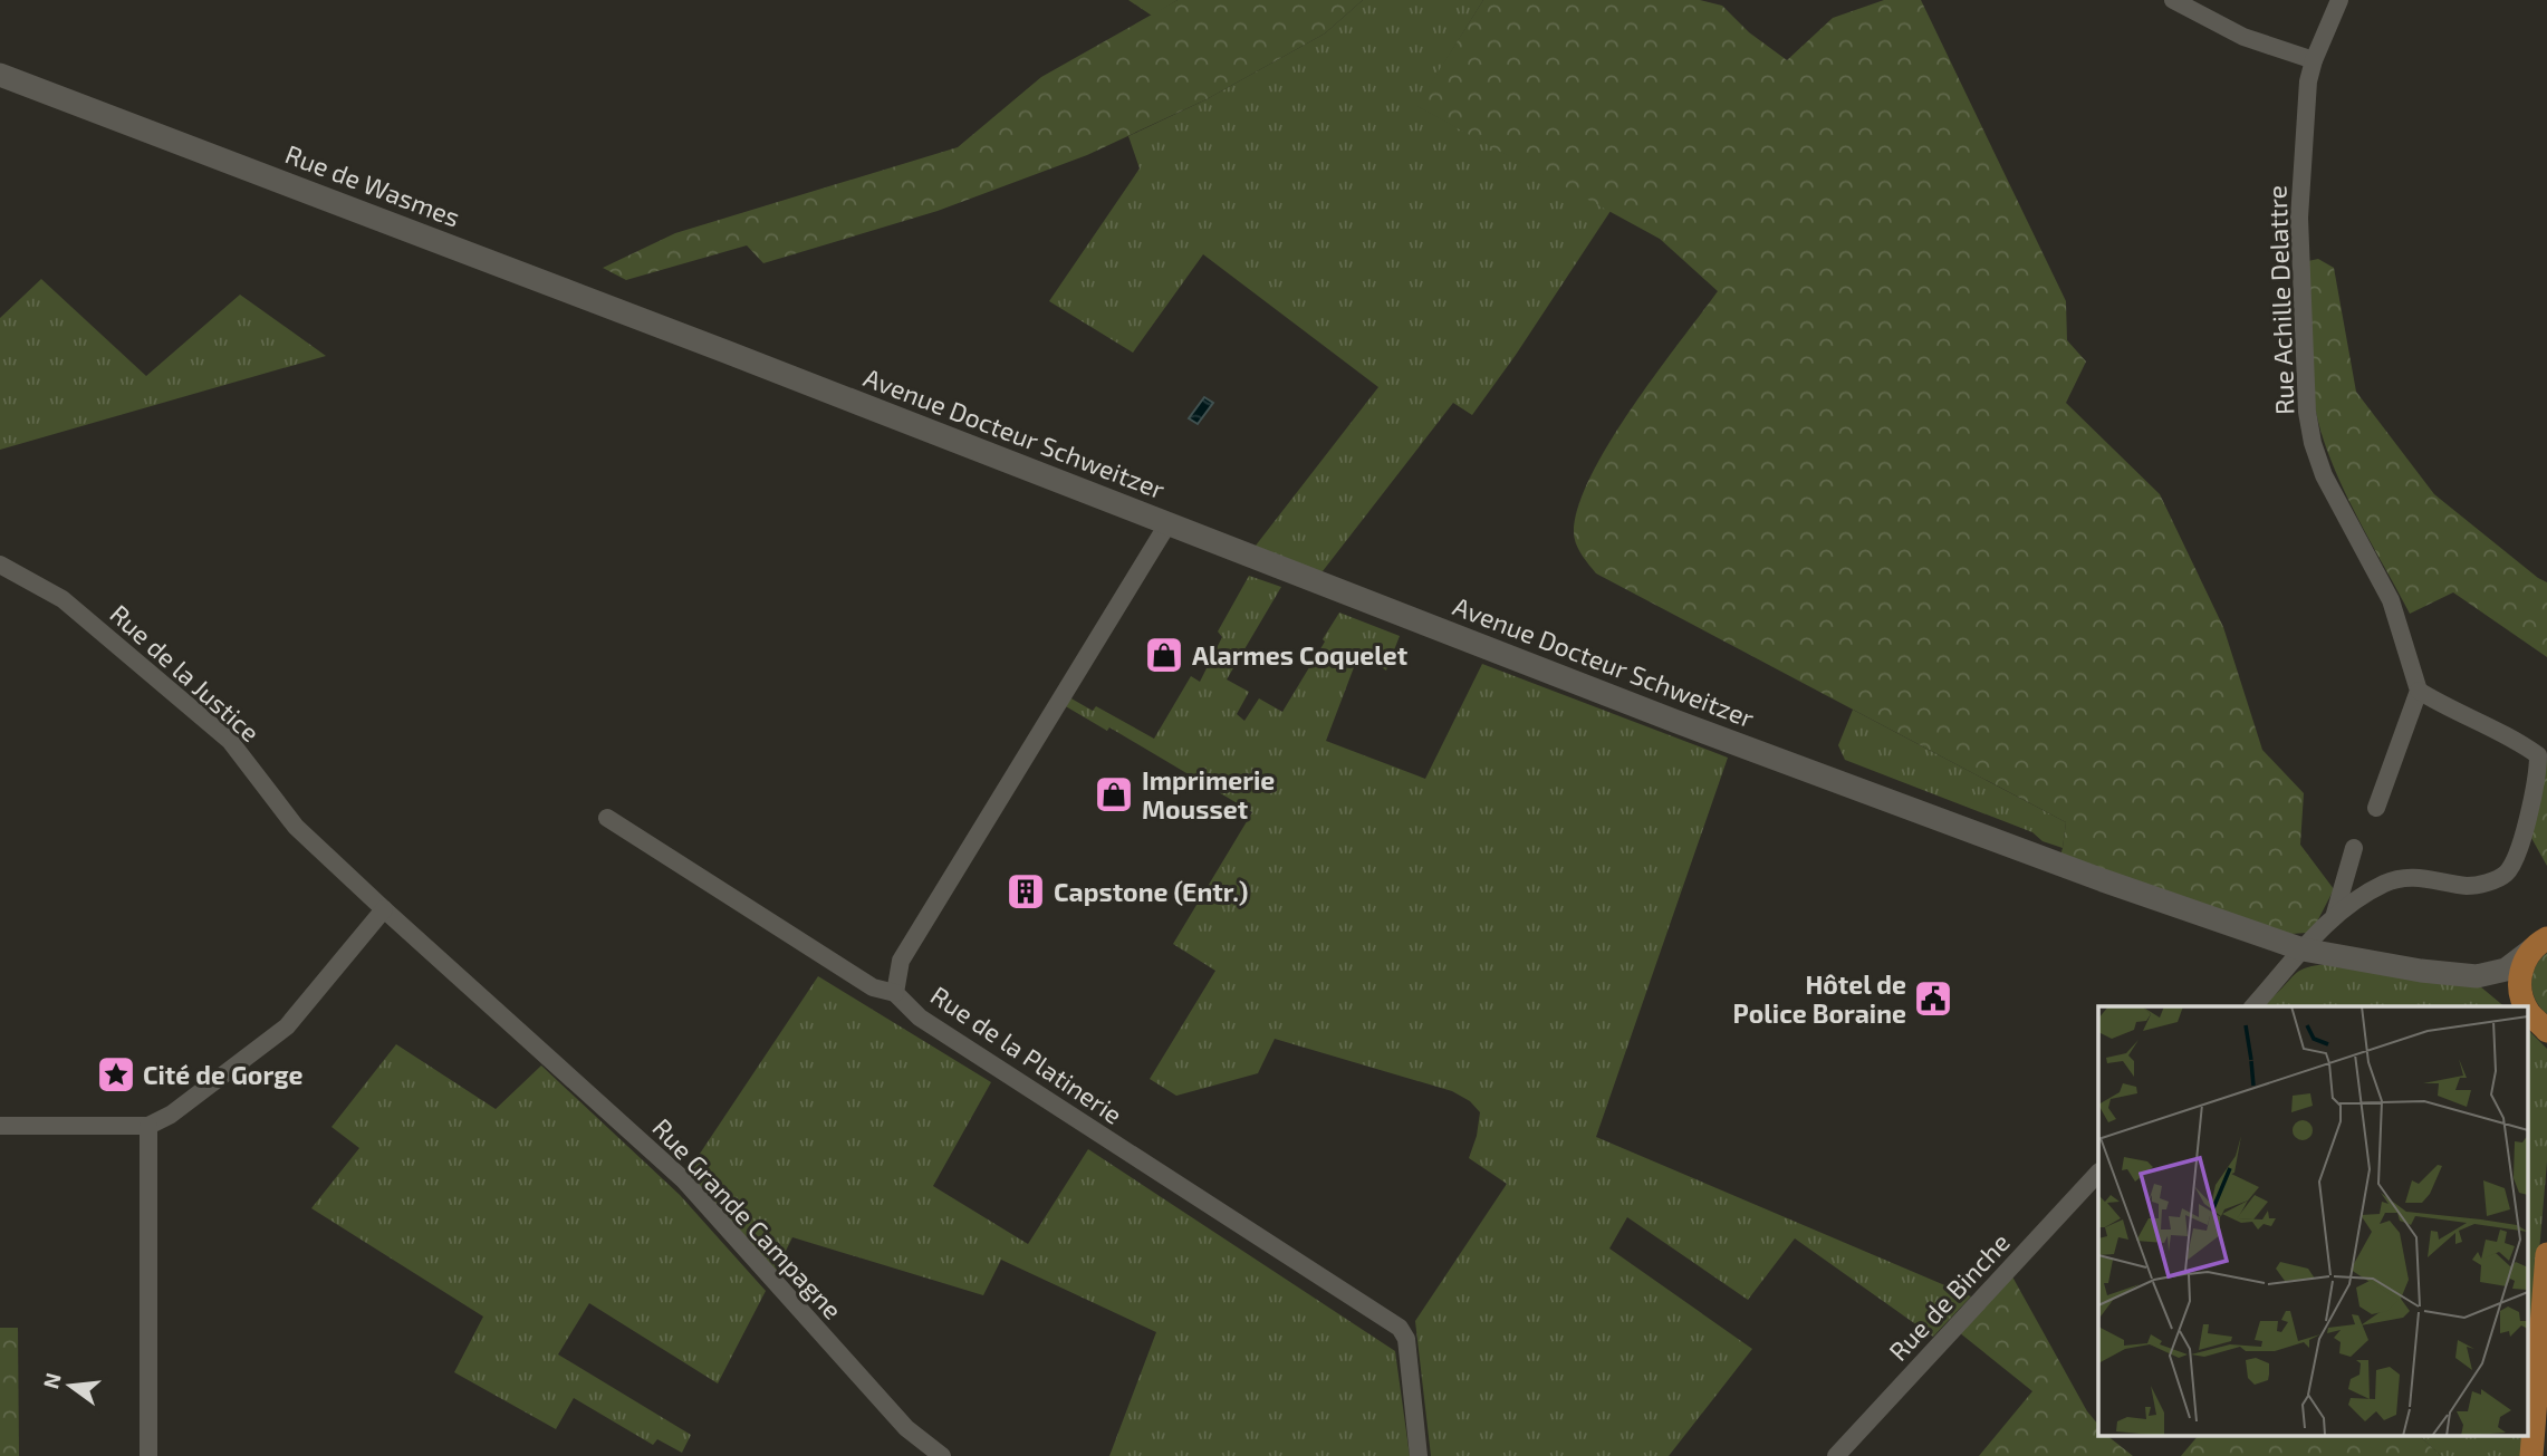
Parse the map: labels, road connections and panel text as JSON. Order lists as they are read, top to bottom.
{
  "streets": {
    "street": [
      "Rue de Wasmes",
      "Rue Achille Delattre",
      "Avenue Docteur Schweitzer",
      "Rue de la Justice",
      "Rue de la Platinerie",
      "Rue Grande Campagne",
      "Rue de Binche"
    ]
  },
  "crossings": [
    ["Rue de Wasmes", "Avenue Docteur Schweitzer"],
    ["Avenue Docteur Schweitzer", "Rue de la Platinerie"],
    ["Rue de la Justice", "Rue Grande Campagne"]
  ],
  "places": {
    "shop": ["Alarmes Coquelet", "Imprimerie Mousset"],
    "building": ["Capstone (Entr.)"],
    "public building": ["Hôtel de Police Boraine"],
    "place": ["Cité de Gorge"]
  },
  "north": "left"
}
